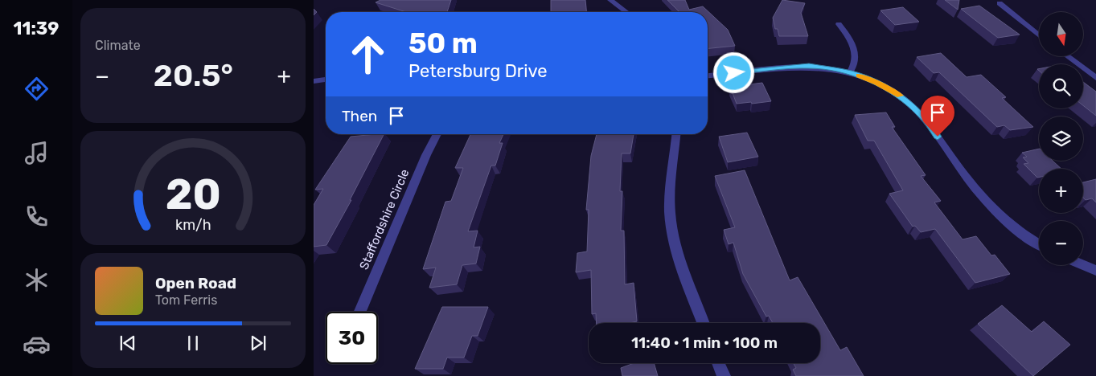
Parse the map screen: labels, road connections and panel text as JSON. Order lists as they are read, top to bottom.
{
  "streets": {
    "street": ["Staffordshire Circle"]
  },
  "north": "bottom",
  "page": {
    "tabs": "11:39",
    "tile": "Climate",
    "map_buttons": ["+", "−"],
    "turn": ["50 m", "Petersburg Drive"],
    "heat": ["−", "20.5°", "+"],
    "then": "Then",
    "song": ["Open Road", "Tom Ferris"],
    "limit": "30",
    "trip": "11:40 · 1 min · 100 m",
    "gauge": ["20", "km/h"]
  }
}
